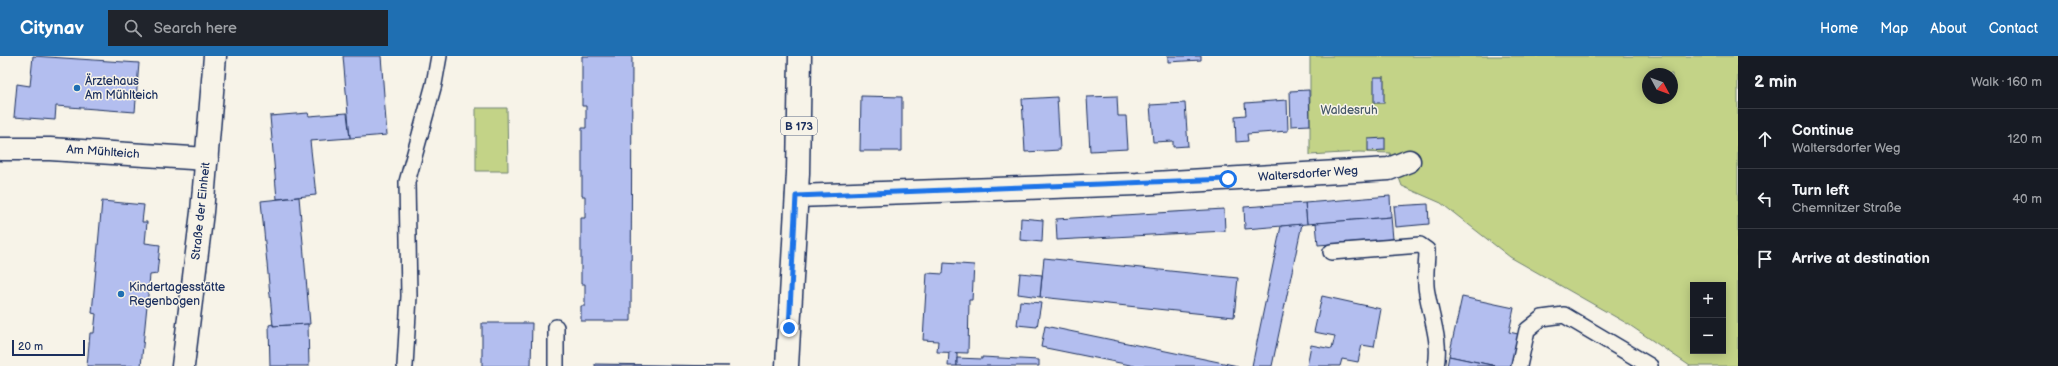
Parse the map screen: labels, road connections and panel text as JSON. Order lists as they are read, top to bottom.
{
  "streets": {
    "street": [
      "B 173",
      "Am Mühlteich",
      "Waltersdorfer Weg",
      "Straße der Einheit"
    ]
  },
  "crossings": [
    ["B 173", "Waltersdorfer Weg"],
    ["Am Mühlteich", "Straße der Einheit"]
  ],
  "parks": ["Waldesruh"],
  "places": ["Ärztehaus Am Mühlteich", "Kindertagesstätte Regenbogen"],
  "scale_bar": "20 m",
  "north": "bottom right",
  "page": {
    "header": "Citynav",
    "search": "Search here",
    "nav": [
      "Home",
      "Map",
      "About",
      "Contact"
    ],
    "heading": ["2 min", "Walk · 160 m"],
    "list": [
      ["Continue", "Waltersdorfer Weg", "120 m"],
      ["Turn left", "Chemnitzer Straße", "40 m"],
      "Arrive at destination"
    ],
    "map_buttons": ["+", "−"],
    "scale": "20 m"
  }
}
